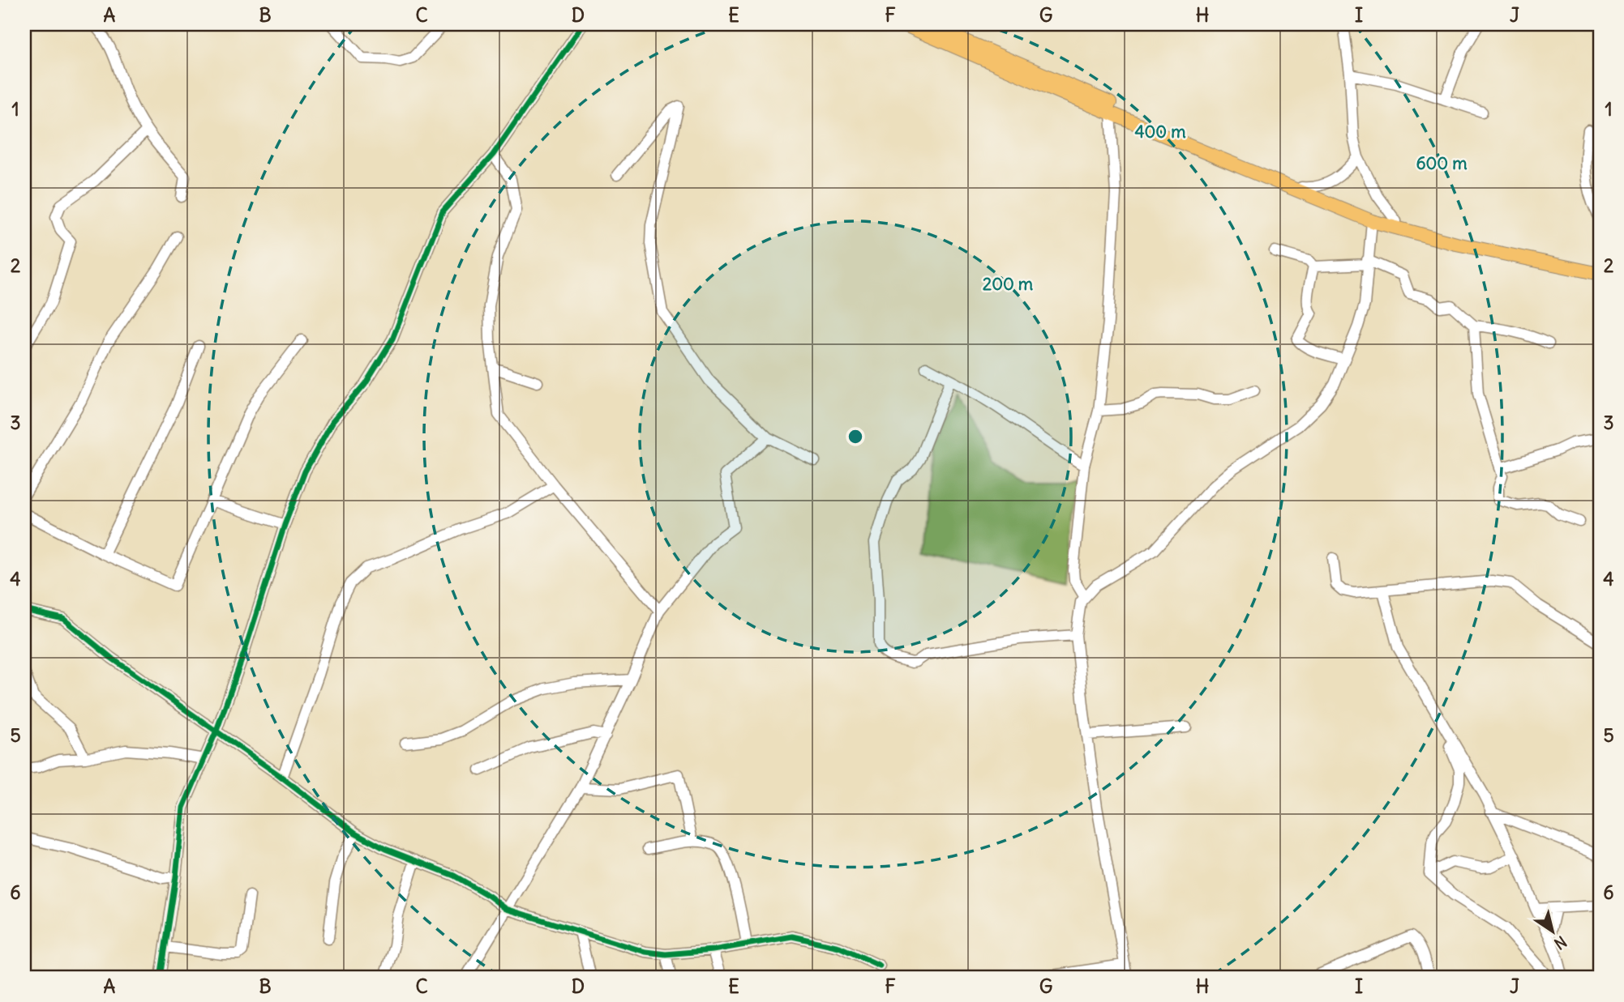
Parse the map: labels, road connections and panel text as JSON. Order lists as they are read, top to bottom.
{
  "north": "bottom right",
  "grid": {
    "columns": [
      "A",
      "B",
      "C",
      "D",
      "E",
      "F",
      "G",
      "H",
      "I",
      "J"
    ],
    "rows": [
      "1",
      "2",
      "3",
      "4",
      "5",
      "6"
    ]
  },
  "rings": ["400 m", "600 m", "200 m"]
}
